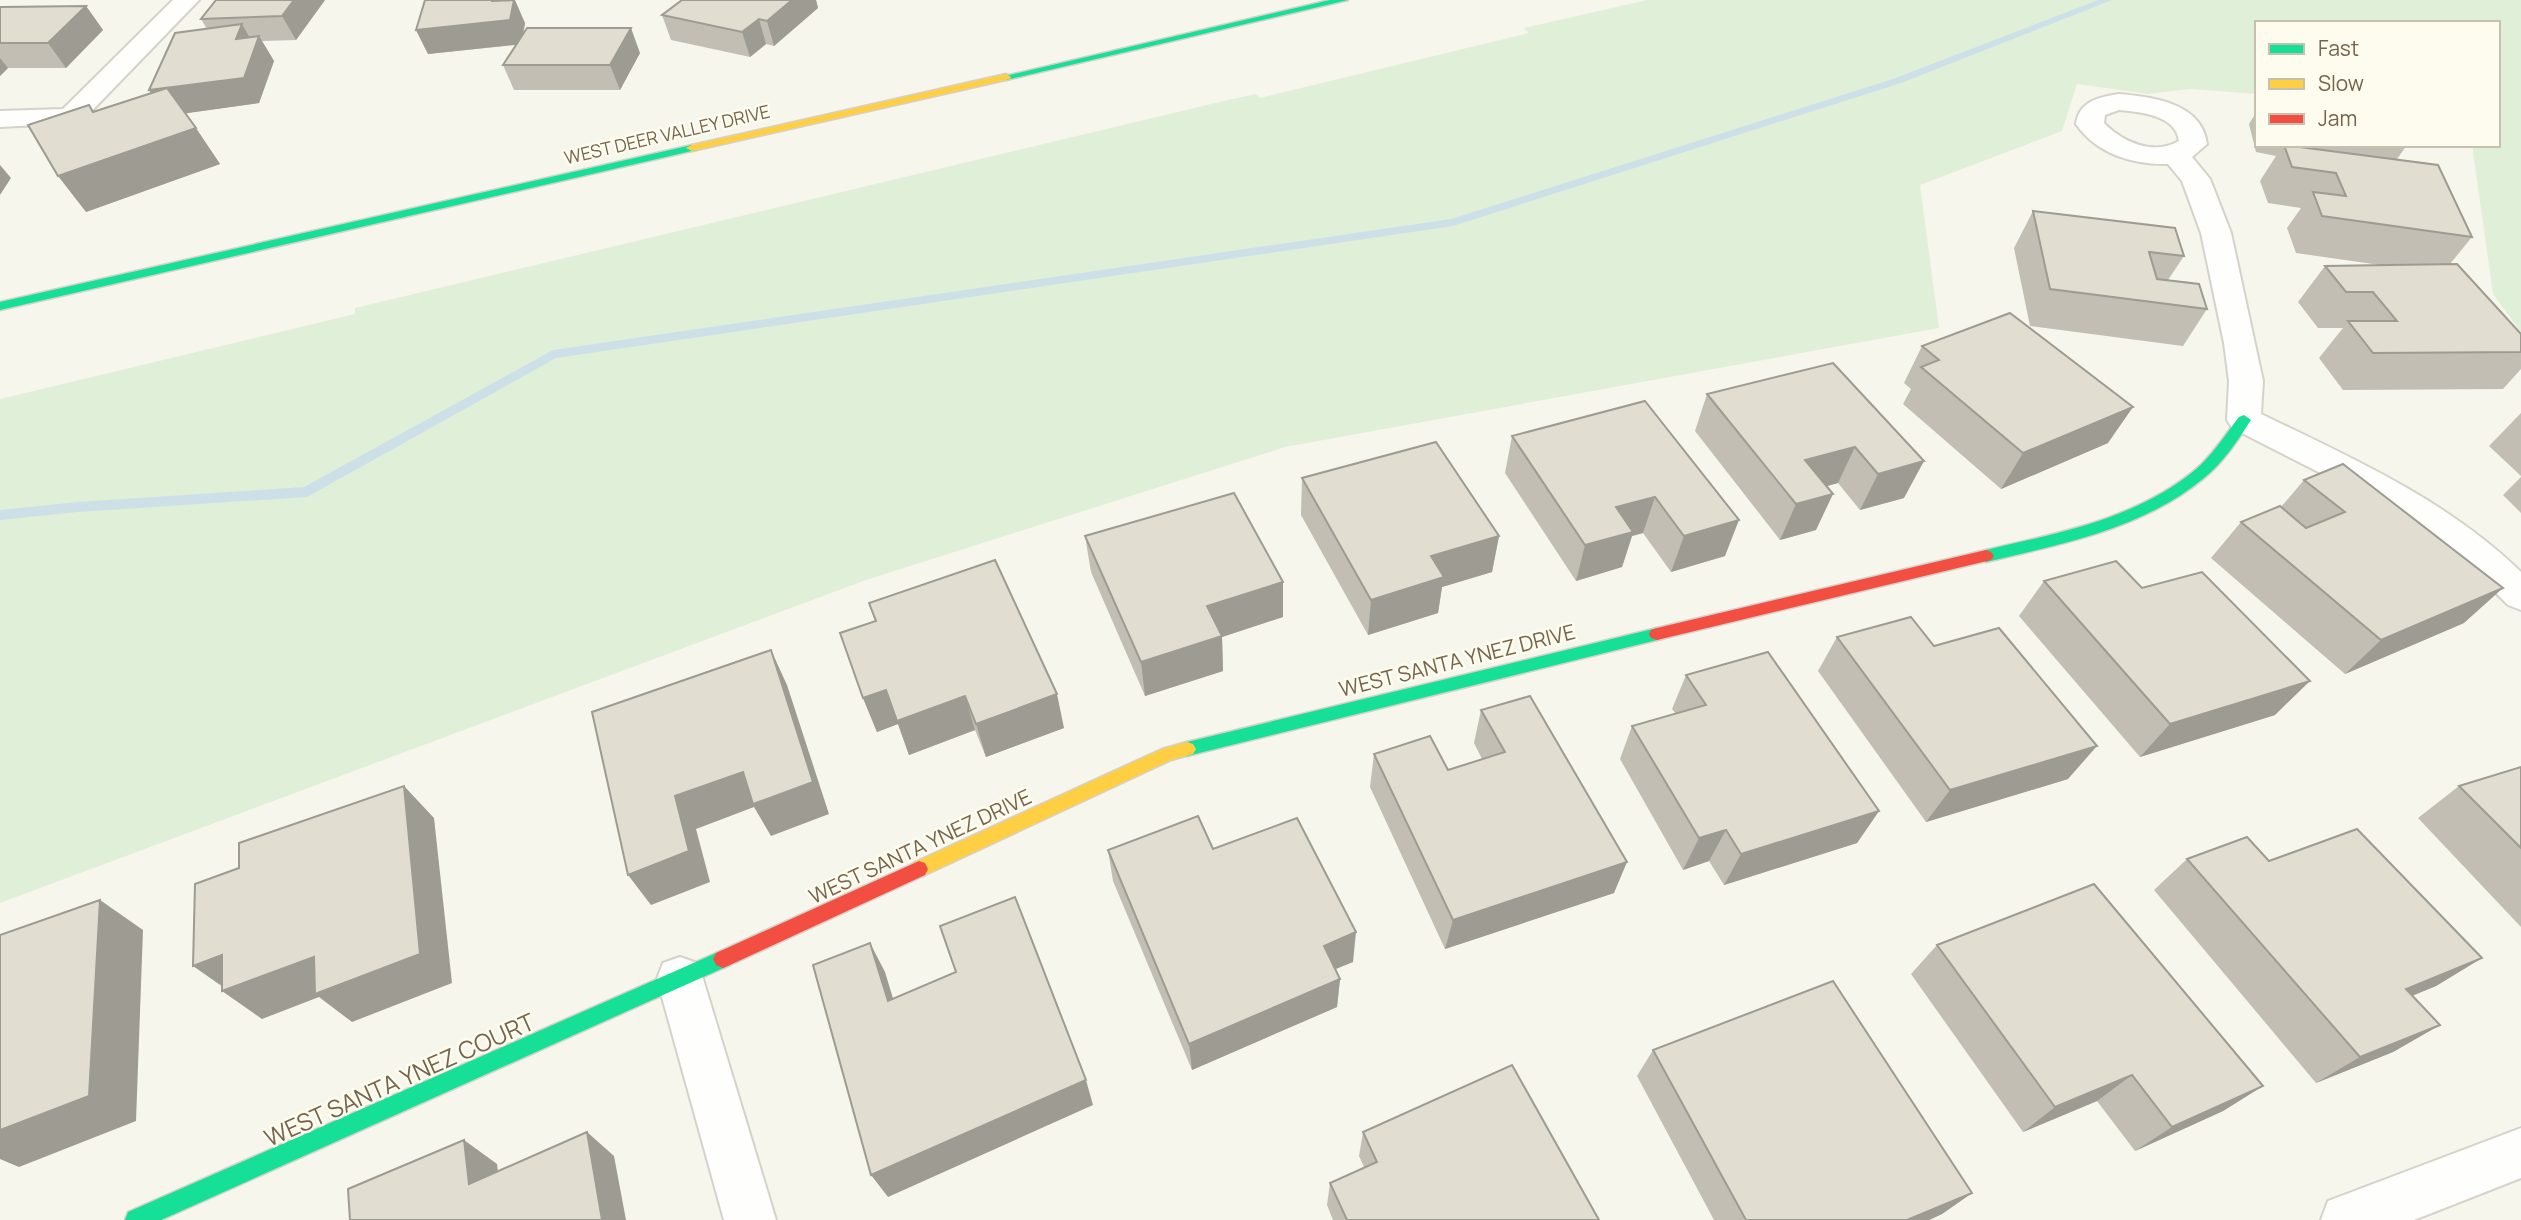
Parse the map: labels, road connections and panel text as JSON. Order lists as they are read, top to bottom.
{
  "streets": {
    "street": ["WEST DEER VALLEY DRIVE", "WEST SANTA YNEZ DRIVE", "WEST SANTA YNEZ COURT"]
  },
  "crossings": [
    ["WEST SANTA YNEZ DRIVE", "WEST SANTA YNEZ COURT"]
  ],
  "legend": ["Fast", "Slow", "Jam"]
}
